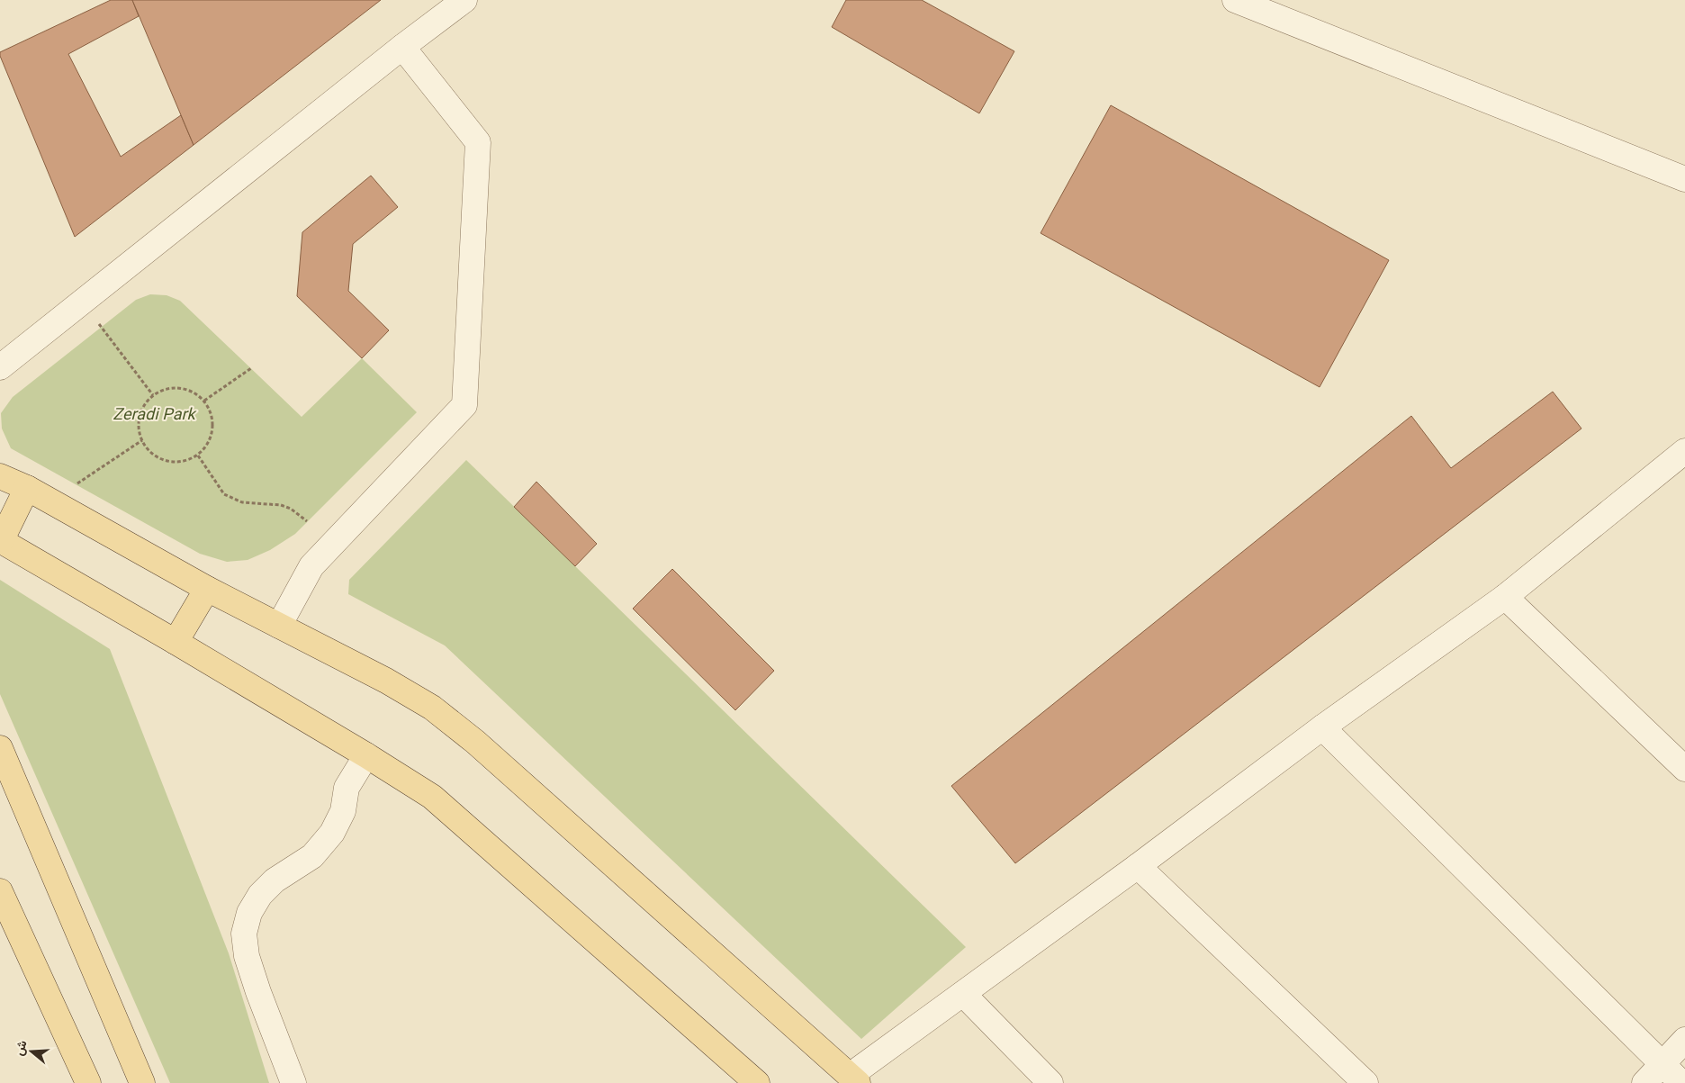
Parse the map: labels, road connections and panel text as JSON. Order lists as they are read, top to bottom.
{
  "parks": ["Zeradi Park"],
  "north": "left"
}
